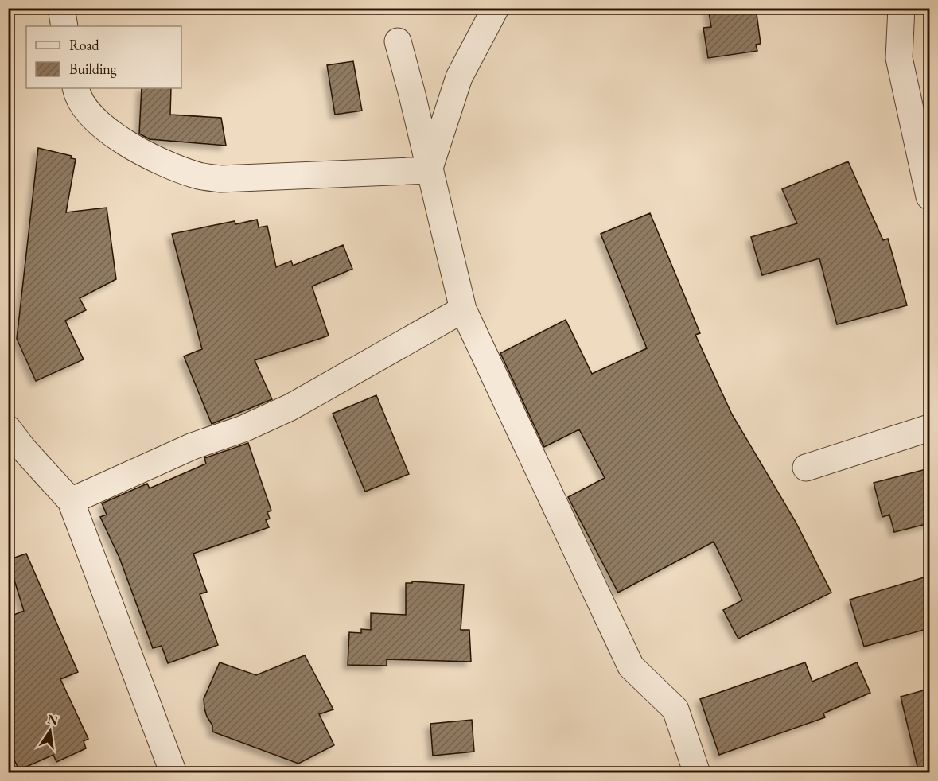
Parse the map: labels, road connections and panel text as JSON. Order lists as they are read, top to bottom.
{
  "legend": ["Road", "Building"],
  "north": "top"
}
